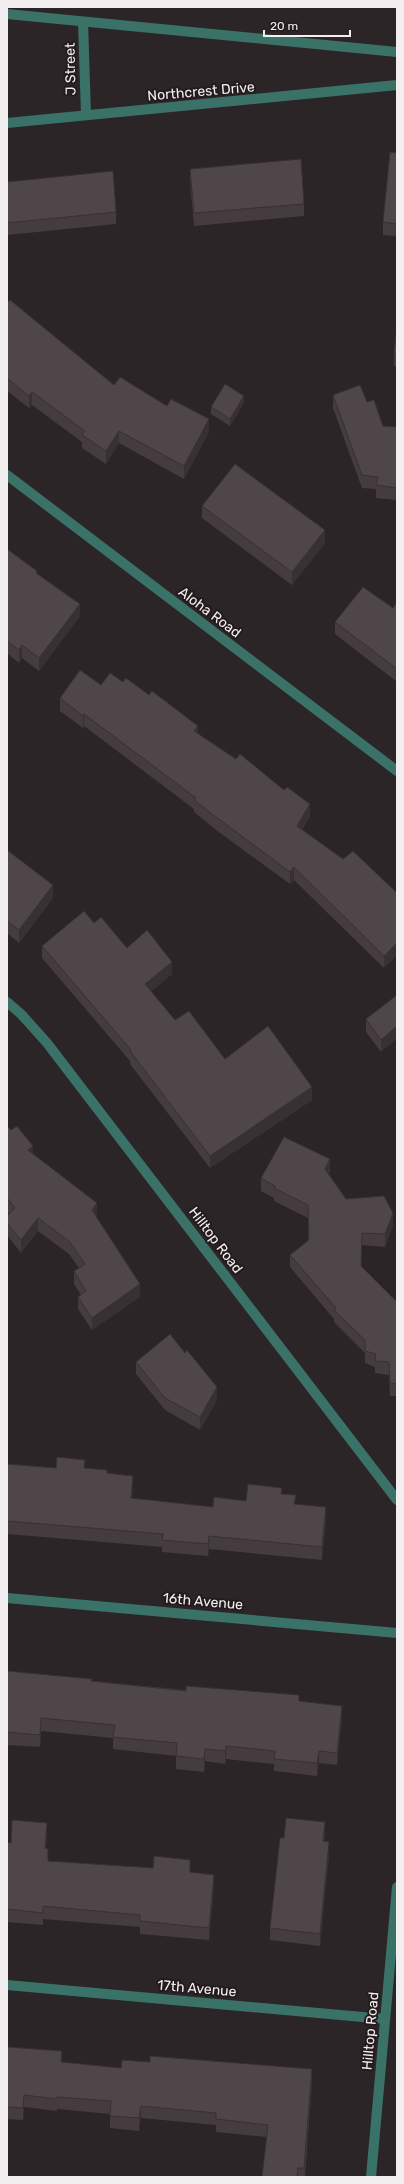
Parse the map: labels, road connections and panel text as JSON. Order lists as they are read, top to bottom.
{
  "streets": {
    "street": [
      "J Street",
      "Northcrest Drive",
      "Aloha Road",
      "Hilltop Road",
      "16th Avenue",
      "17th Avenue"
    ]
  },
  "crossings": [
    ["J Street", "Northcrest Drive"],
    ["Hilltop Road", "17th Avenue"]
  ],
  "scale_bar": "20 m"
}
